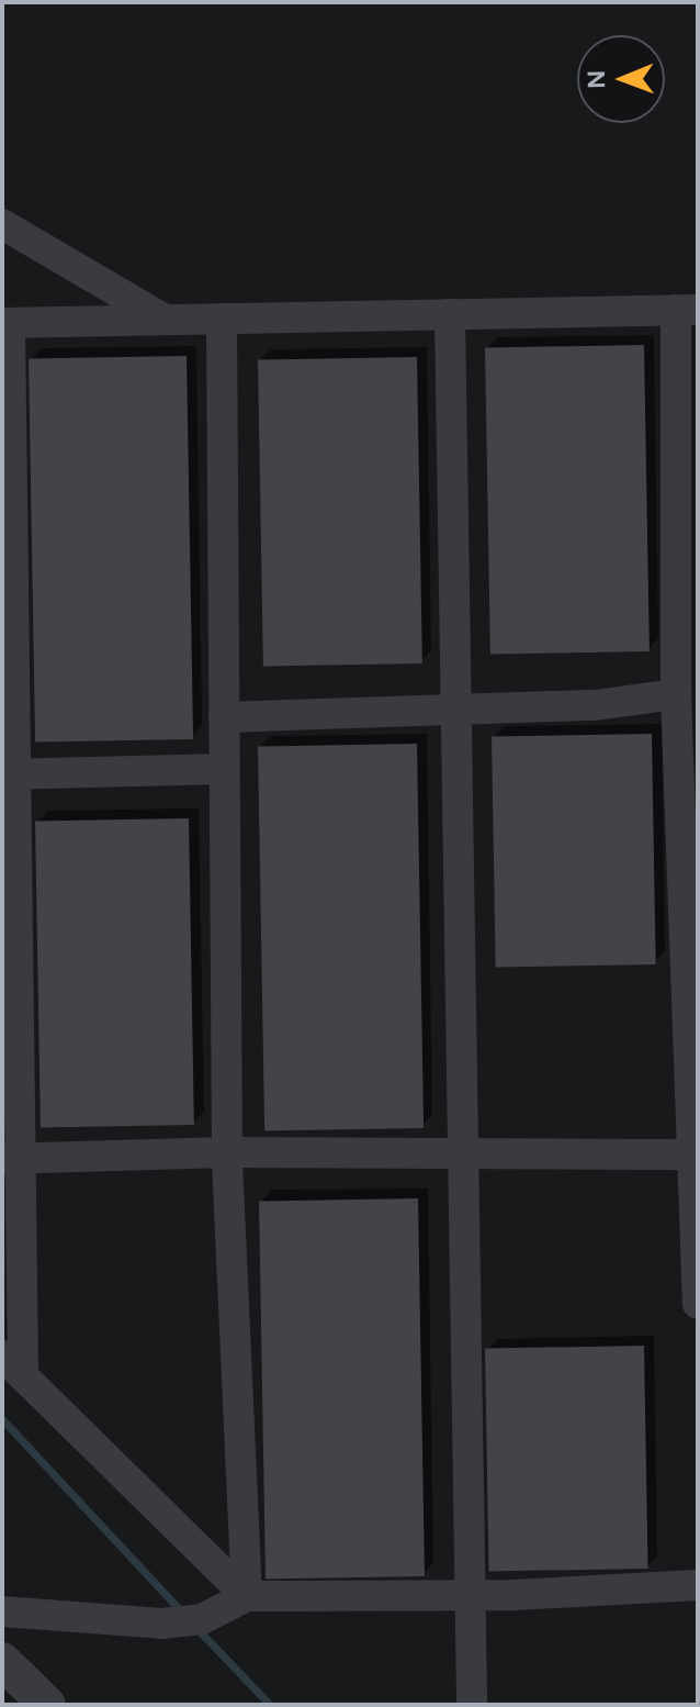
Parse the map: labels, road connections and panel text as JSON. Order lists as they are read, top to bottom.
{
  "north": "left"
}
